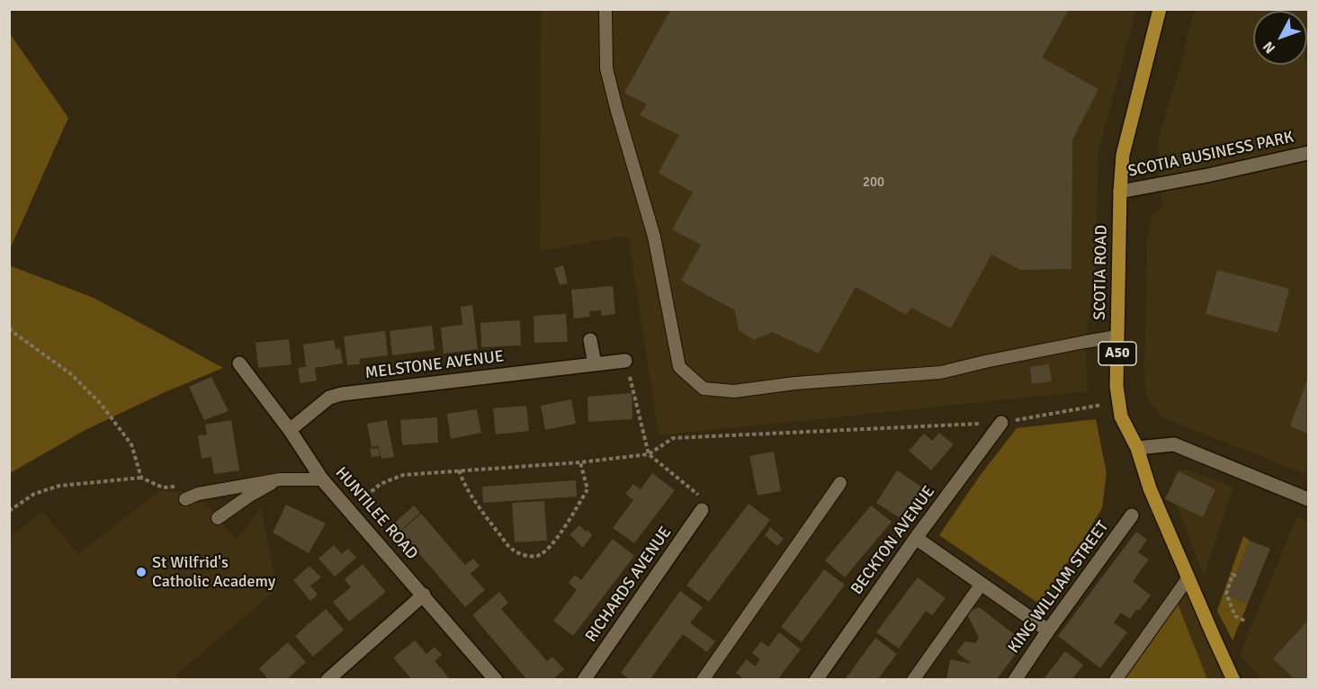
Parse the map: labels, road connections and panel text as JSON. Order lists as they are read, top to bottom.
{
  "streets": {
    "main road": ["SCOTIA ROAD", "A50"],
    "street": [
      "SCOTIA BUSINESS PARK",
      "MELSTONE AVENUE",
      "HUNTILEE ROAD",
      "BECKTON AVENUE",
      "RICHARDS AVENUE",
      "KING WILLIAM STREET"
    ]
  },
  "crossings": [
    ["SCOTIA BUSINESS PARK", "SCOTIA ROAD"],
    ["MELSTONE AVENUE", "HUNTILEE ROAD"]
  ],
  "places": ["St Wilfrid's Catholic Academy"],
  "house_numbers": ["200"],
  "north": "bottom left"
}
